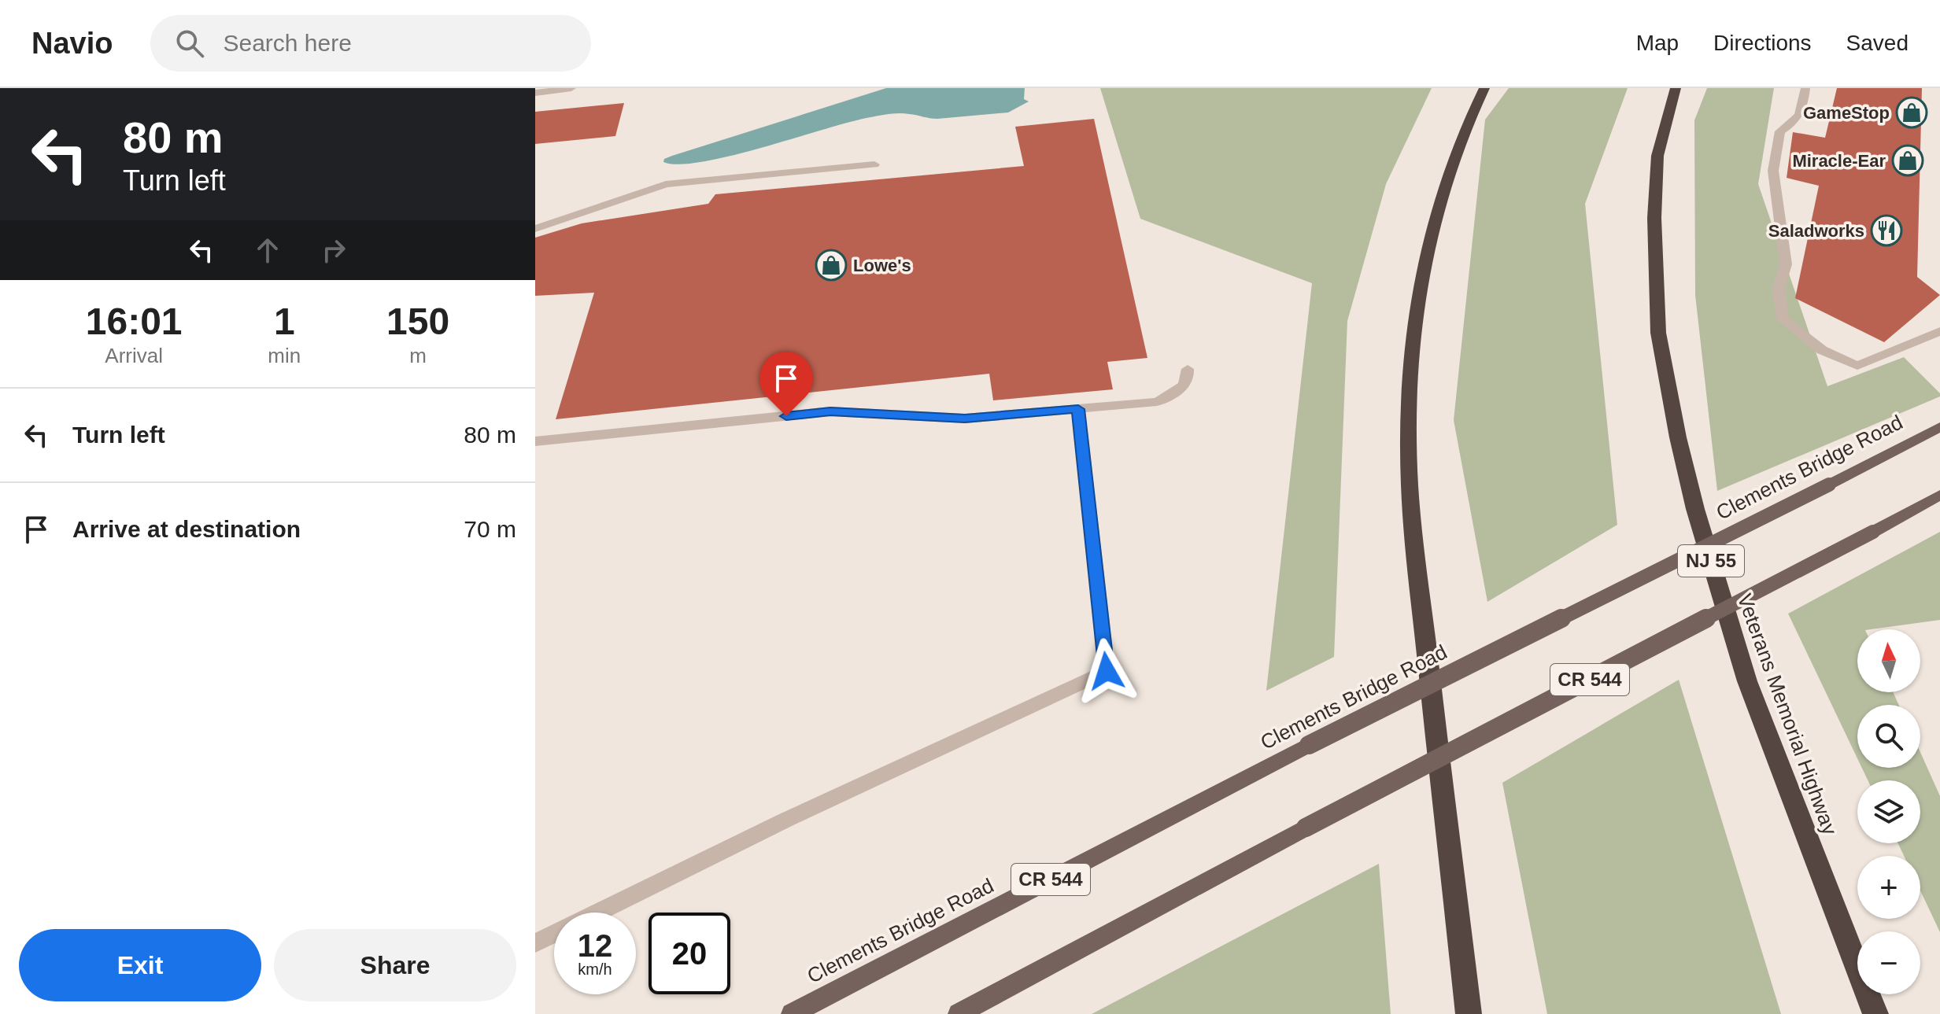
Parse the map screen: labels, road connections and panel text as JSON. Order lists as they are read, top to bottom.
{
  "streets": {
    "highway": ["NJ 55", "Veterans Memorial Highway"],
    "main road": ["Clements Bridge Road", "CR 544"]
  },
  "places": {
    "shop": ["GameStop", "Miracle-Ear", "Lowe's"],
    "restaurant": ["Saladworks"]
  },
  "north": "top",
  "page": {
    "header": "Navio",
    "search": "Search here",
    "nav": ["Map", "Directions", "Saved"],
    "turn": ["80 m", "Turn left"],
    "eta": [
      "16:01",
      "Arrival",
      "1",
      "min",
      "150",
      "m"
    ],
    "list": [
      {
        "name": "Turn left",
        "value": "80 m"
      },
      {
        "name": "Arrive at destination",
        "value": "70 m"
      }
    ],
    "map_buttons": ["+", "−"],
    "speed": "12 km/h",
    "limit": "20",
    "buttons": ["Exit", "Share"]
  }
}
